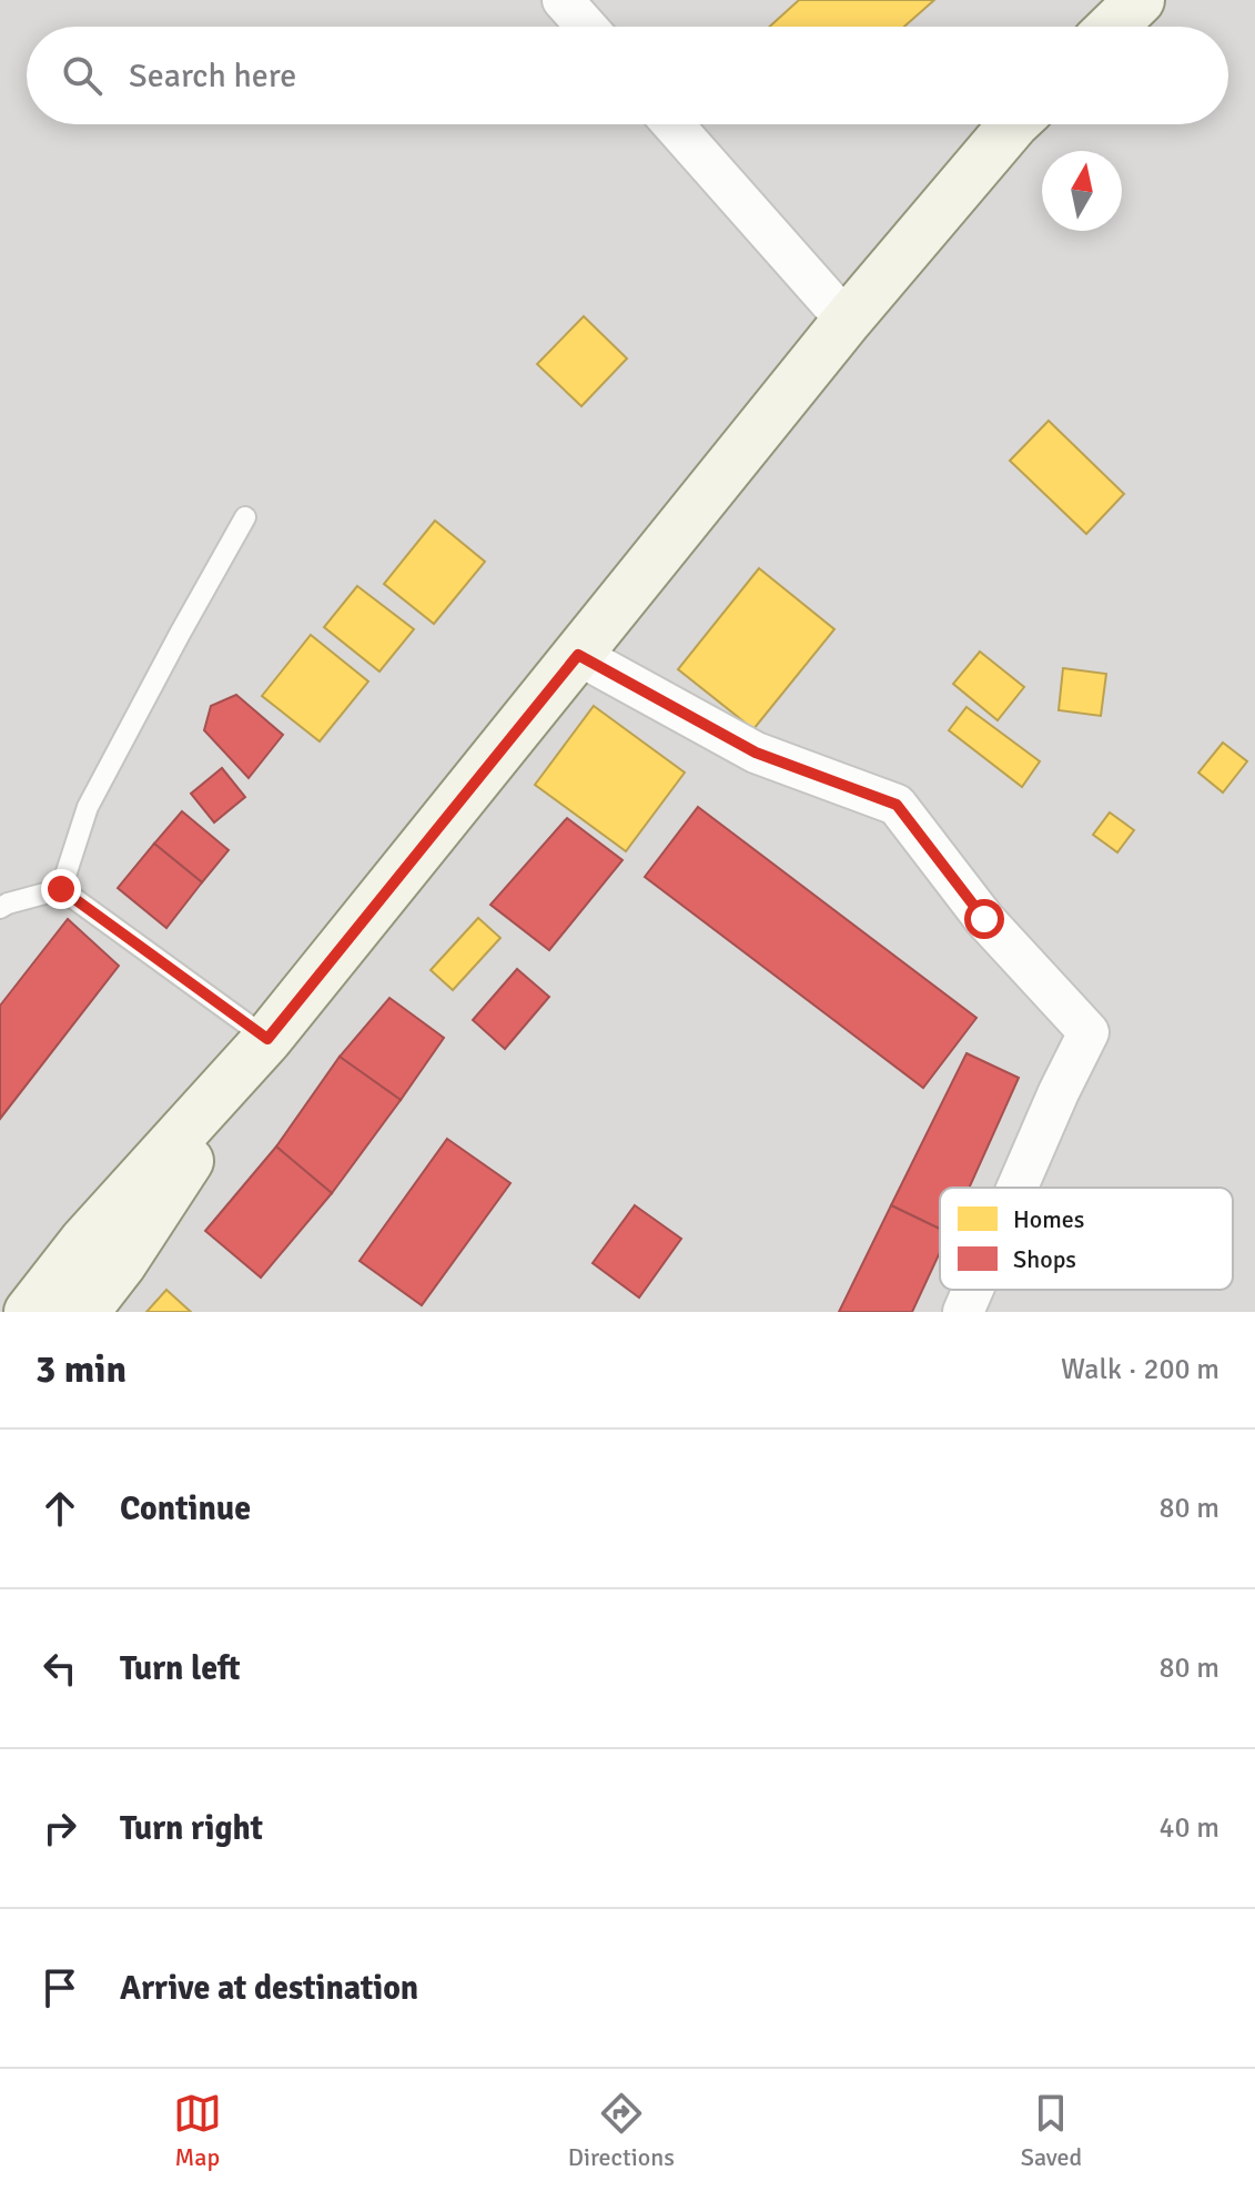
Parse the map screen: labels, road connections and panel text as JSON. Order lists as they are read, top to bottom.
{
  "legend": ["Homes", "Shops"],
  "north": "top",
  "page": {
    "search": "Search here",
    "heading": ["3 min", "Walk · 200 m"],
    "list": [
      ["Continue", "80 m"],
      ["Turn left", "80 m"],
      ["Turn right", "40 m"],
      "Arrive at destination"
    ],
    "nav": ["Map", "Directions", "Saved"]
  }
}
